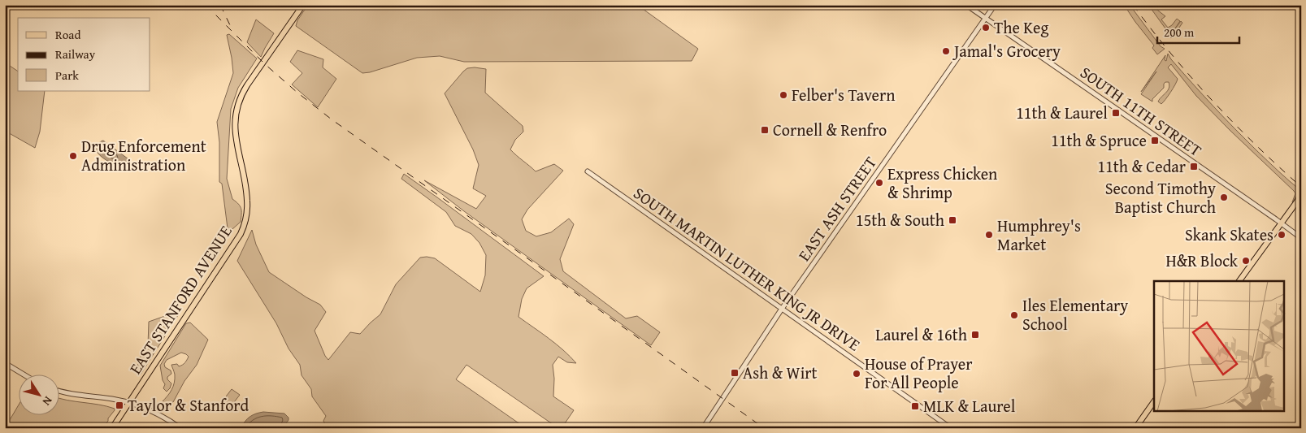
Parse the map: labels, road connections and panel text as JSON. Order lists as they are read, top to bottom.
{
  "streets": {
    "main road": ["EAST STANFORD AVENUE"],
    "street": ["SOUTH 11TH STREET", "EAST ASH STREET", "SOUTH MARTIN LUTHER KING JR DRIVE"]
  },
  "crossings": [
    ["SOUTH 11TH STREET", "EAST ASH STREET"],
    ["EAST ASH STREET", "SOUTH MARTIN LUTHER KING JR DRIVE"]
  ],
  "places": {
    "other": [
      "The Keg",
      "Jamal's Grocery",
      "Felber's Tavern",
      "Drug Enforcement Administration",
      "Express Chicken & Shrimp",
      "Second Timothy Baptist Church",
      "Humphrey's Market",
      "Skank Skates",
      "H&R Block",
      "Iles Elementary School",
      "House of Prayer For All People"
    ],
    "transit": [
      "11th & Laurel",
      "Cornell & Renfro",
      "11th & Spruce",
      "11th & Cedar",
      "15th & South",
      "Laurel & 16th",
      "Ash & Wirt",
      "Taylor & Stanford",
      "MLK & Laurel"
    ]
  },
  "legend": ["Road", "Railway", "Park"],
  "scale_bar": "200 m",
  "north": "bottom right"
}
